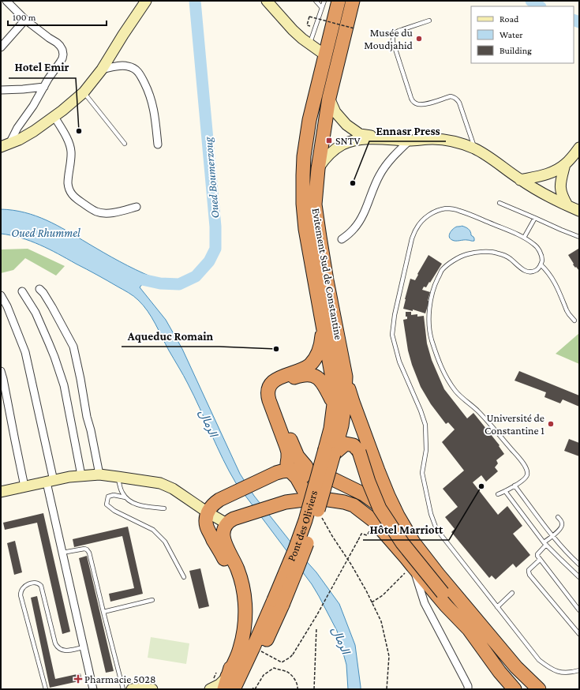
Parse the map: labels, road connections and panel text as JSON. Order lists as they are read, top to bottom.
{
  "streets": {
    "highway": ["Evitement Sud de Constantine", "Pont des Oliviers"]
  },
  "crossings": [
    ["Evitement Sud de Constantine", "Pont des Oliviers"]
  ],
  "water": ["Oued Boumerzoug", "Oued Rhummel", "الرمال"],
  "places": {
    "other": [
      "Musée du Moudjahid",
      "Hotel Emir",
      "Ennasr Press",
      "Aqueduc Romain",
      "Université de Constantine 1",
      "Hôtel Marriott"
    ],
    "transit": ["SNTV"],
    "health": ["Pharmacie 5028"]
  },
  "legend": ["Road", "Water", "Building"],
  "scale_bar": "100 m"
}
